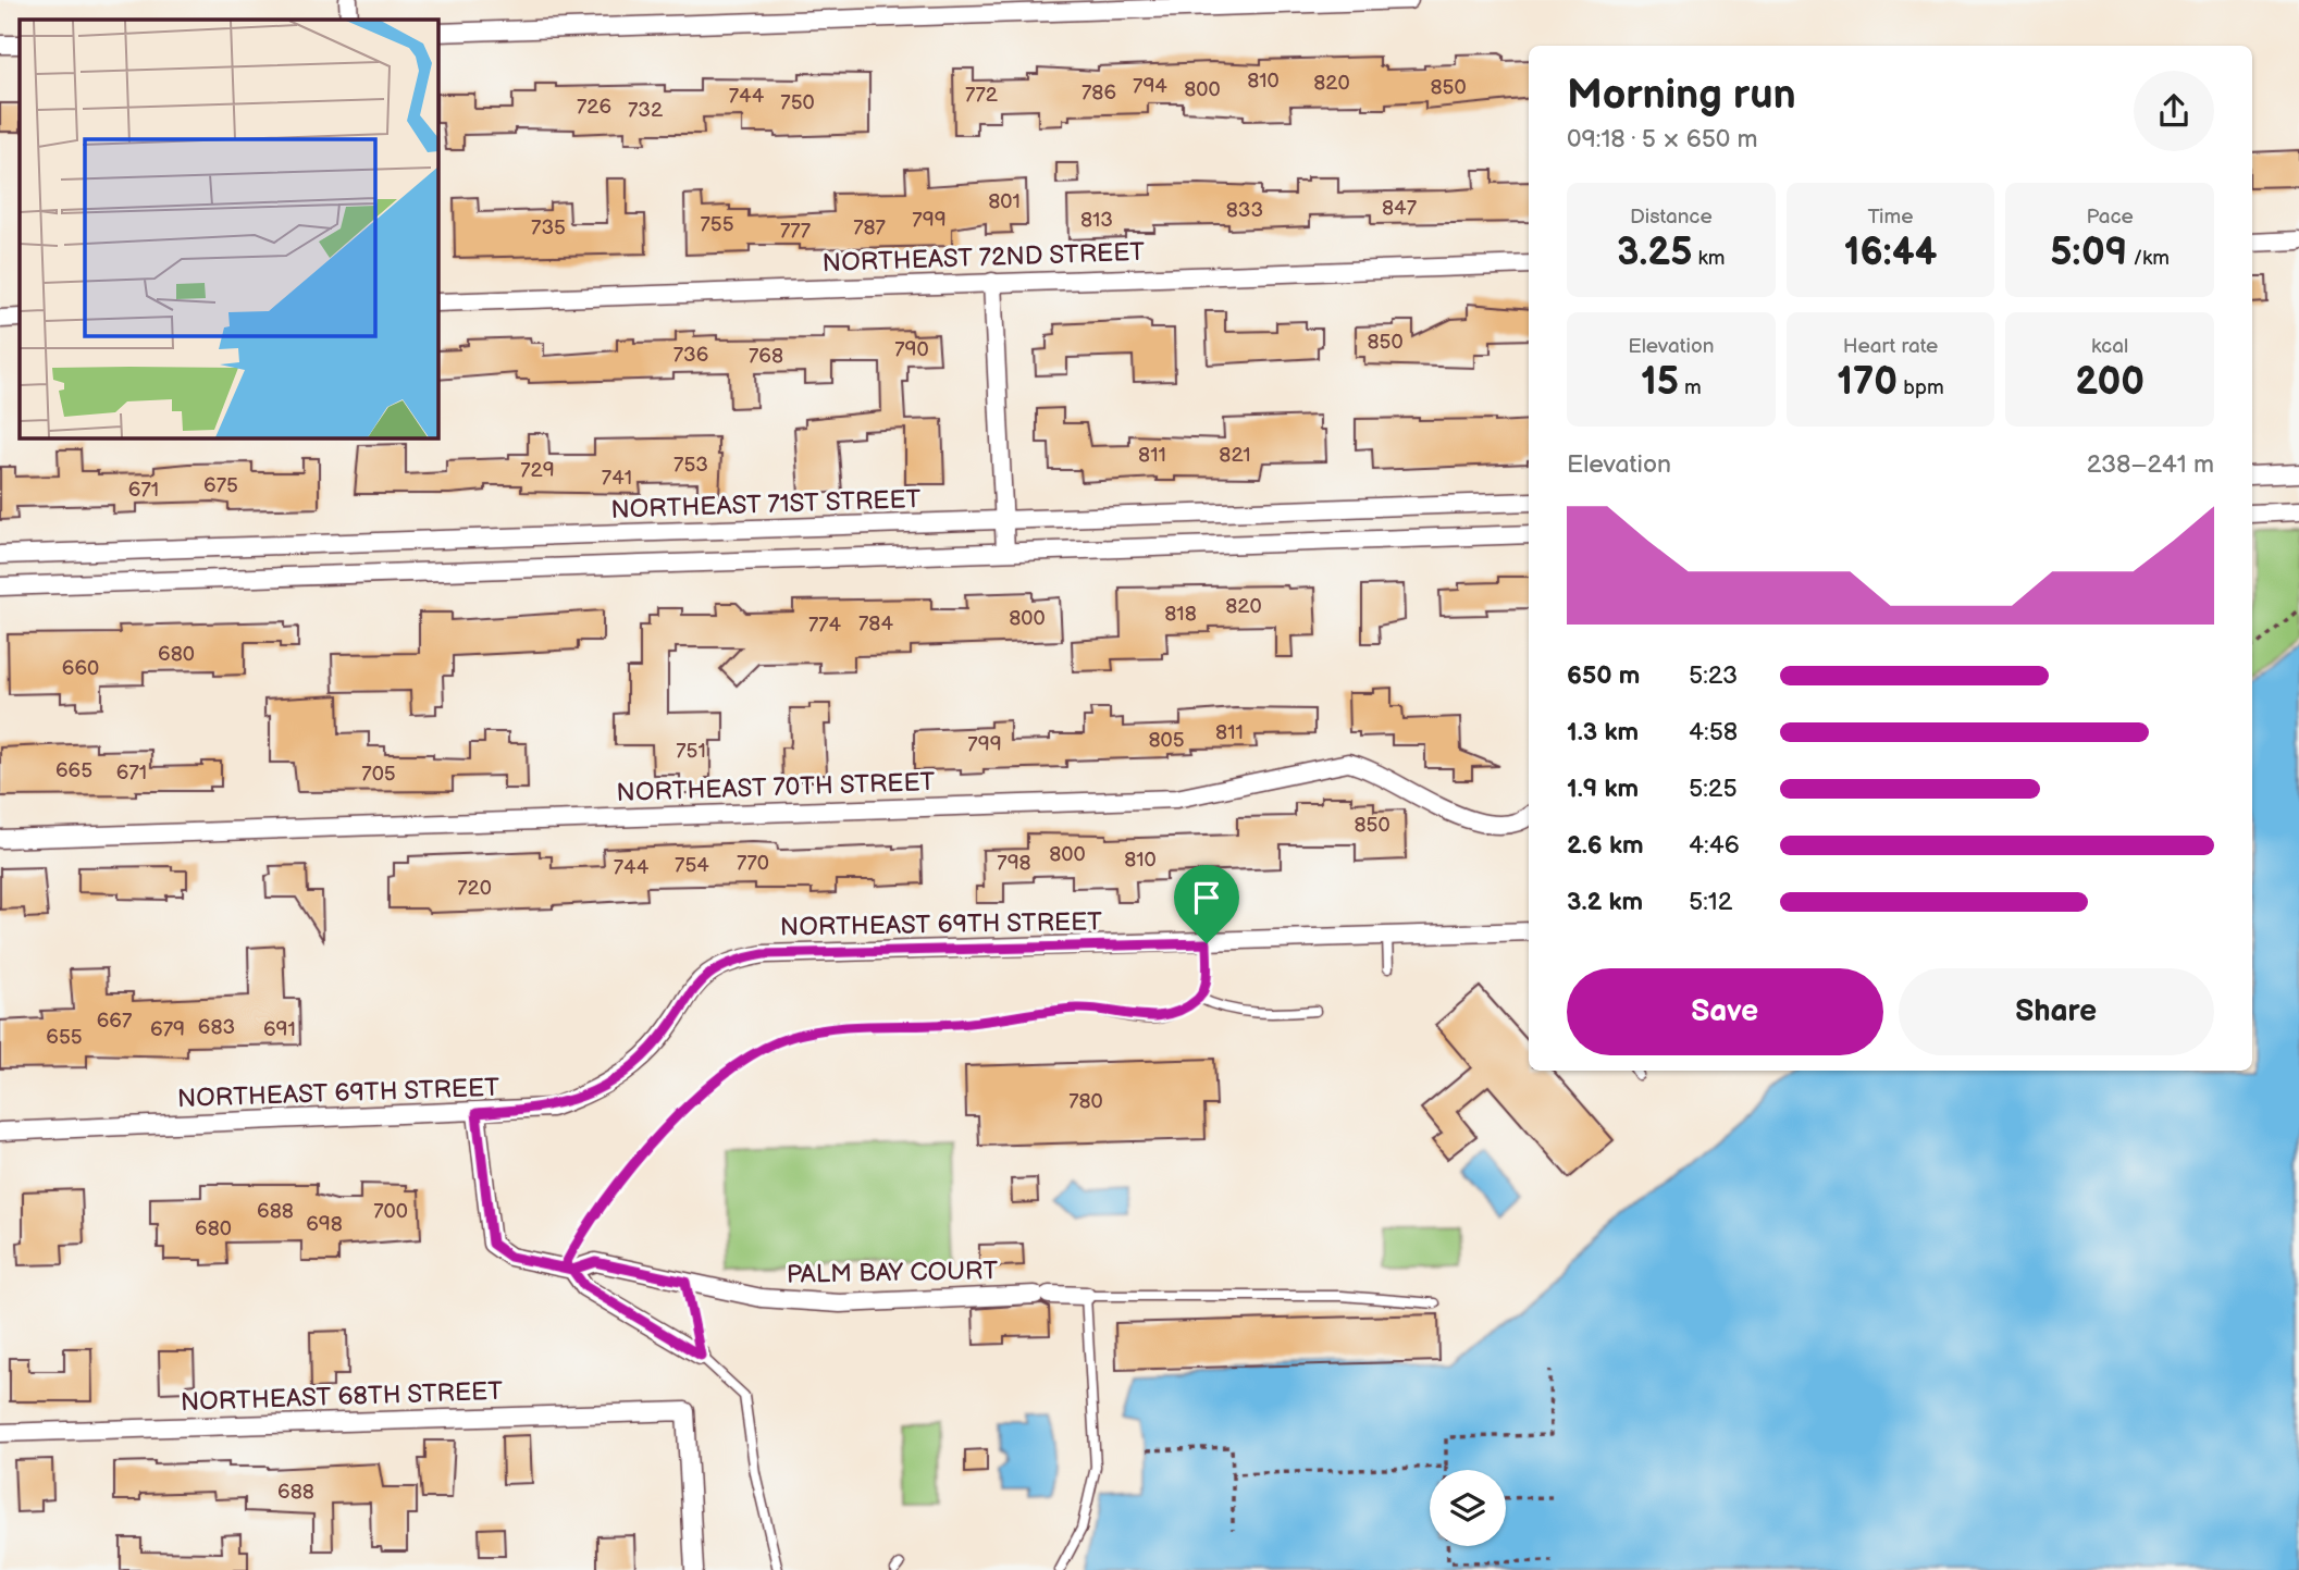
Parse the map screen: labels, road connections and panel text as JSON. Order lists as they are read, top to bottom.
{
  "streets": {
    "street": [
      "NORTHEAST 72ND STREET",
      "NORTHEAST 71ST STREET",
      "NORTHEAST 70TH STREET",
      "NORTHEAST 69TH STREET",
      "PALM BAY COURT",
      "NORTHEAST 68TH STREET"
    ]
  },
  "crossings": [
    ["NORTHEAST 69TH STREET", "PALM BAY COURT"]
  ],
  "house_numbers": [
    "810",
    "820",
    "794",
    "850",
    "800",
    "786",
    "772",
    "744",
    "750",
    "726",
    "732",
    "801",
    "847",
    "833",
    "799",
    "813",
    "755",
    "735",
    "787",
    "777",
    "850",
    "790",
    "736",
    "768",
    "811",
    "821",
    "753",
    "729",
    "741",
    "675",
    "671",
    "820",
    "818",
    "800",
    "784",
    "774",
    "680",
    "660",
    "811",
    "805",
    "799",
    "751",
    "665",
    "671",
    "705",
    "850",
    "800",
    "810",
    "770",
    "798",
    "754",
    "744",
    "720",
    "667",
    "683",
    "679",
    "691",
    "655",
    "780",
    "688",
    "700",
    "698",
    "680",
    "688"
  ],
  "page": {
    "heading": ["Morning run", "09:18 · 5 × 650 m"],
    "stats": [
      ["Distance", "3.25 km"],
      ["Time", "16:44"],
      ["Pace", "5:09 /km"],
      ["Elevation", "15 m"],
      ["Heart rate", "170 bpm"],
      ["kcal", "200"]
    ],
    "chart": ["Elevation", "238–241 m"],
    "list": [
      {
        "name": "650 m",
        "note": "5:23"
      },
      {
        "name": "1.3 km",
        "note": "4:58"
      },
      {
        "name": "1.9 km",
        "note": "5:25"
      },
      {
        "name": "2.6 km",
        "note": "4:46"
      },
      {
        "name": "3.2 km",
        "note": "5:12"
      }
    ],
    "buttons": ["Save", "Share"]
  }
}
